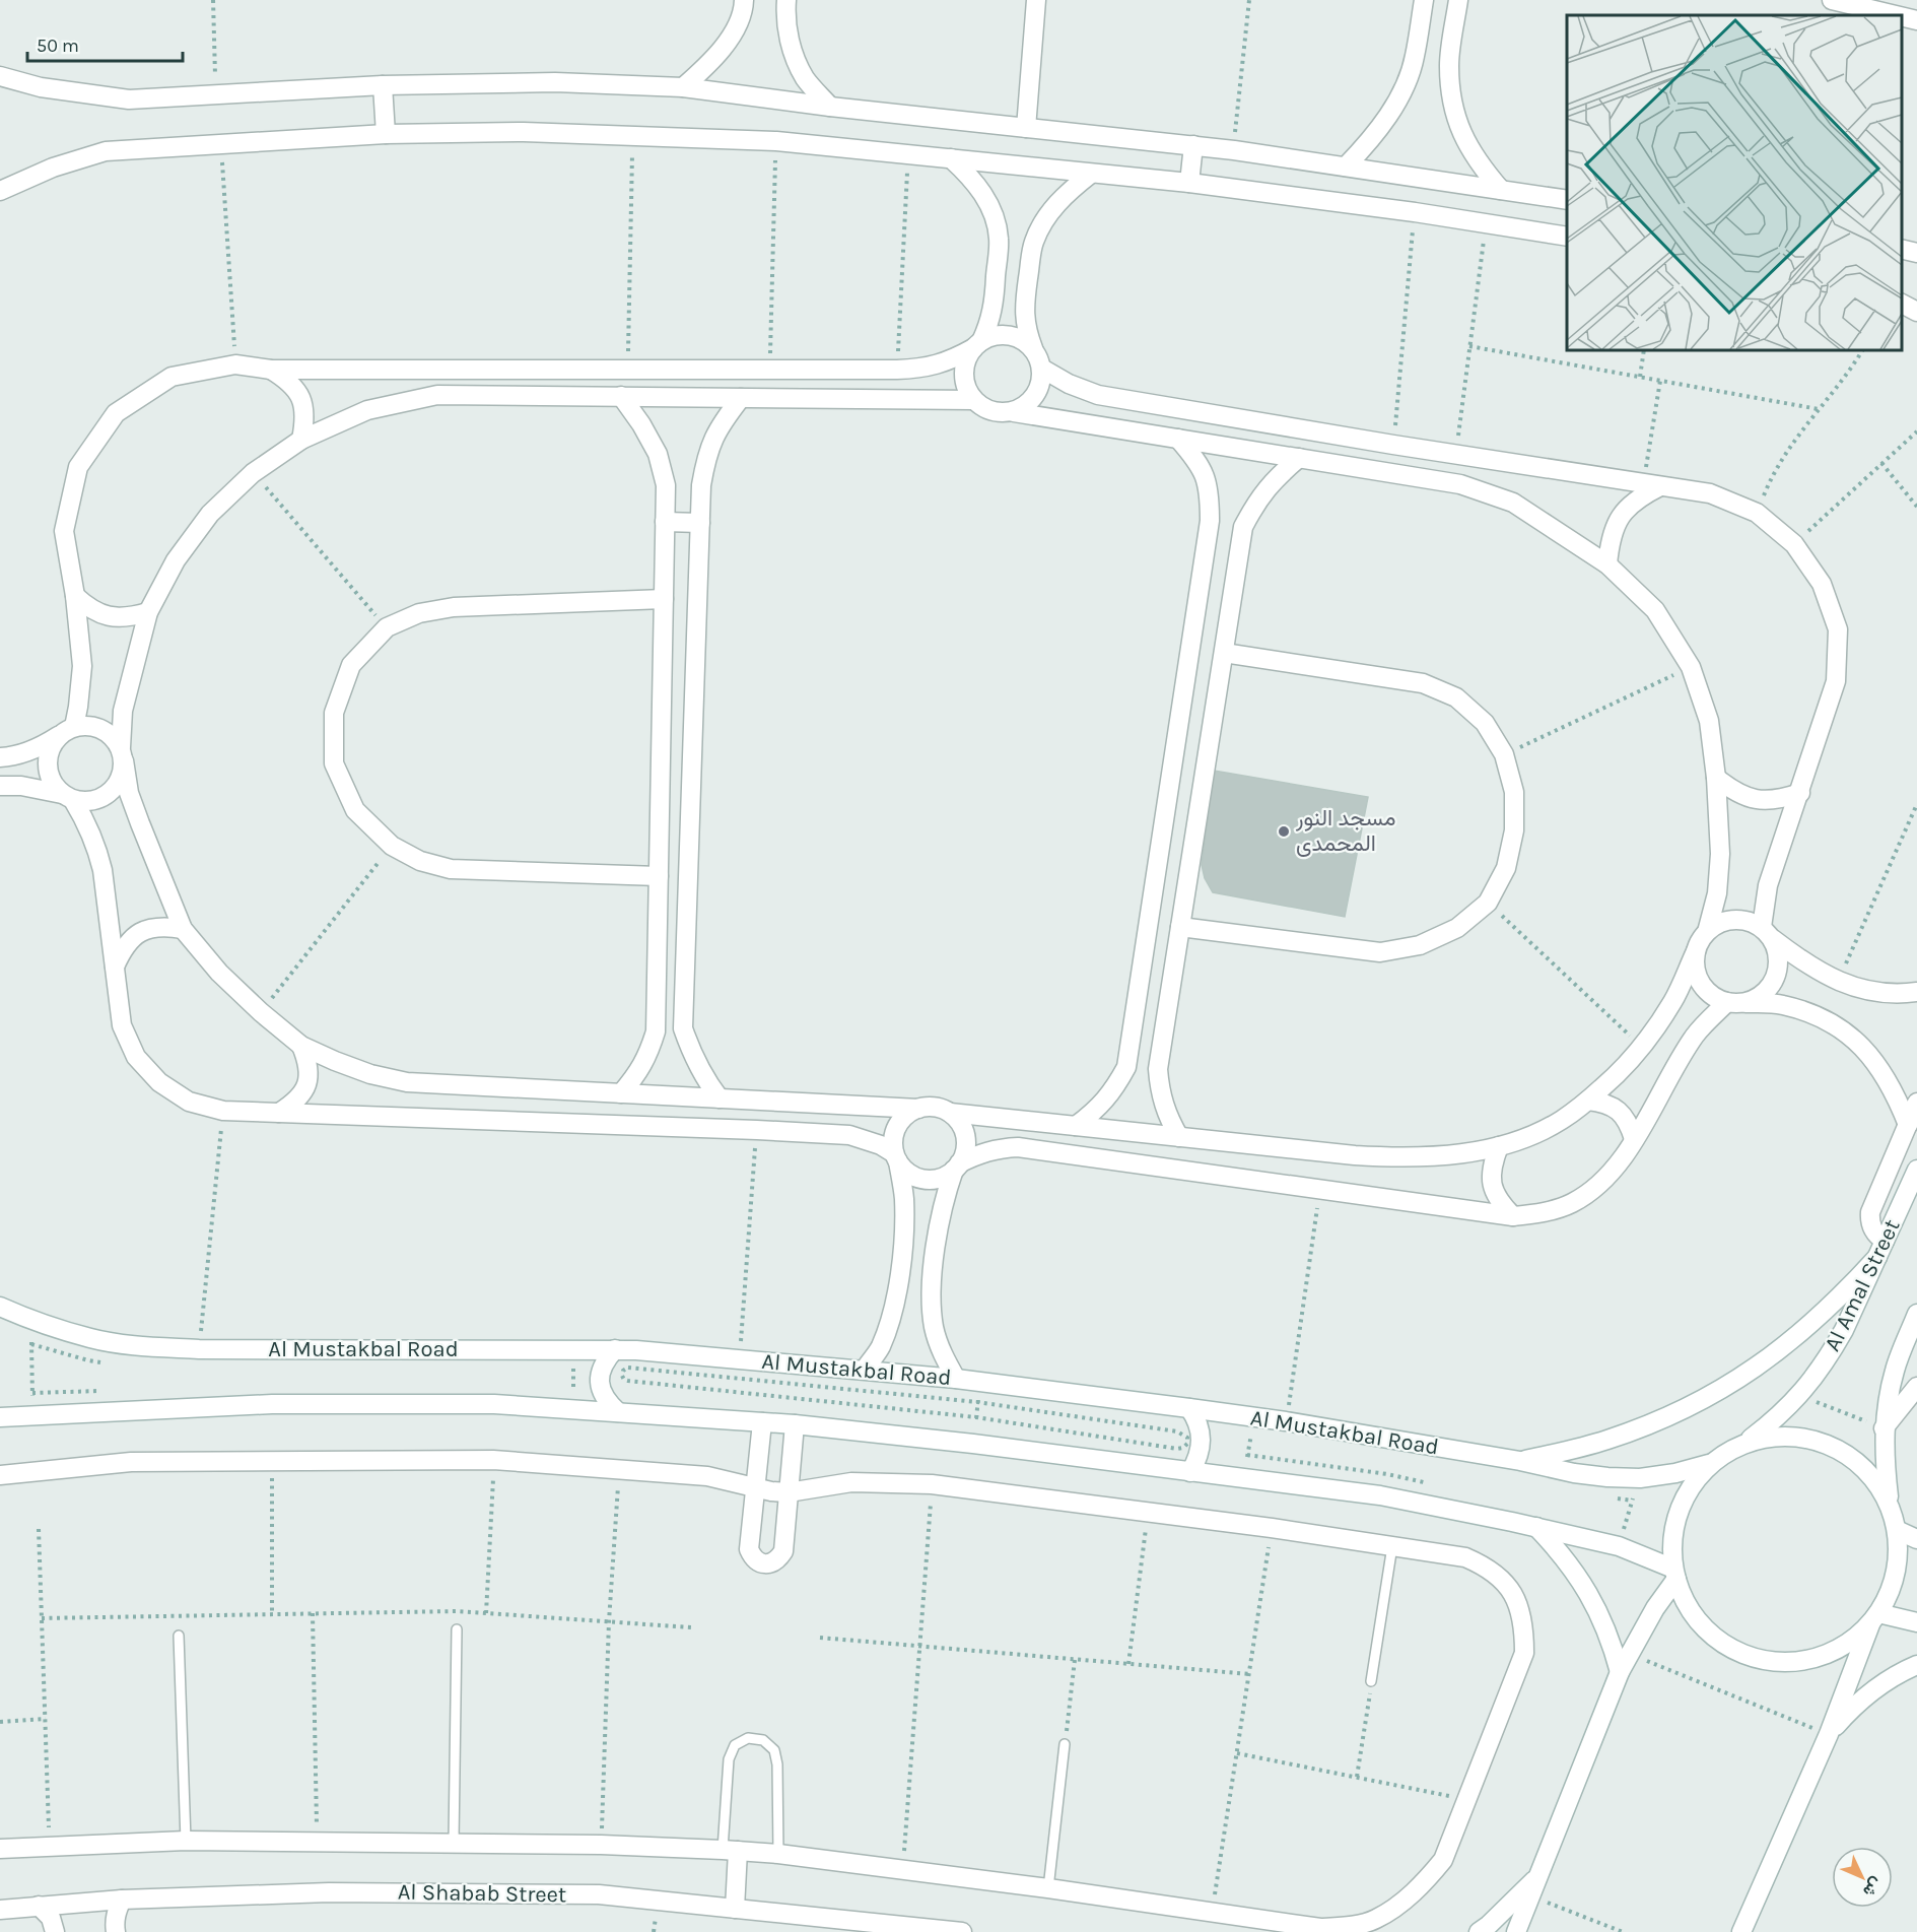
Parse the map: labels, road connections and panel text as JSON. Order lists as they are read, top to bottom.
{
  "streets": {
    "street": ["Al Amal Street", "Al Mustakbal Road", "Al Shabab Street"]
  },
  "places": ["مسجد النور المحمدى"],
  "scale_bar": "50 m",
  "north": "bottom right"
}
